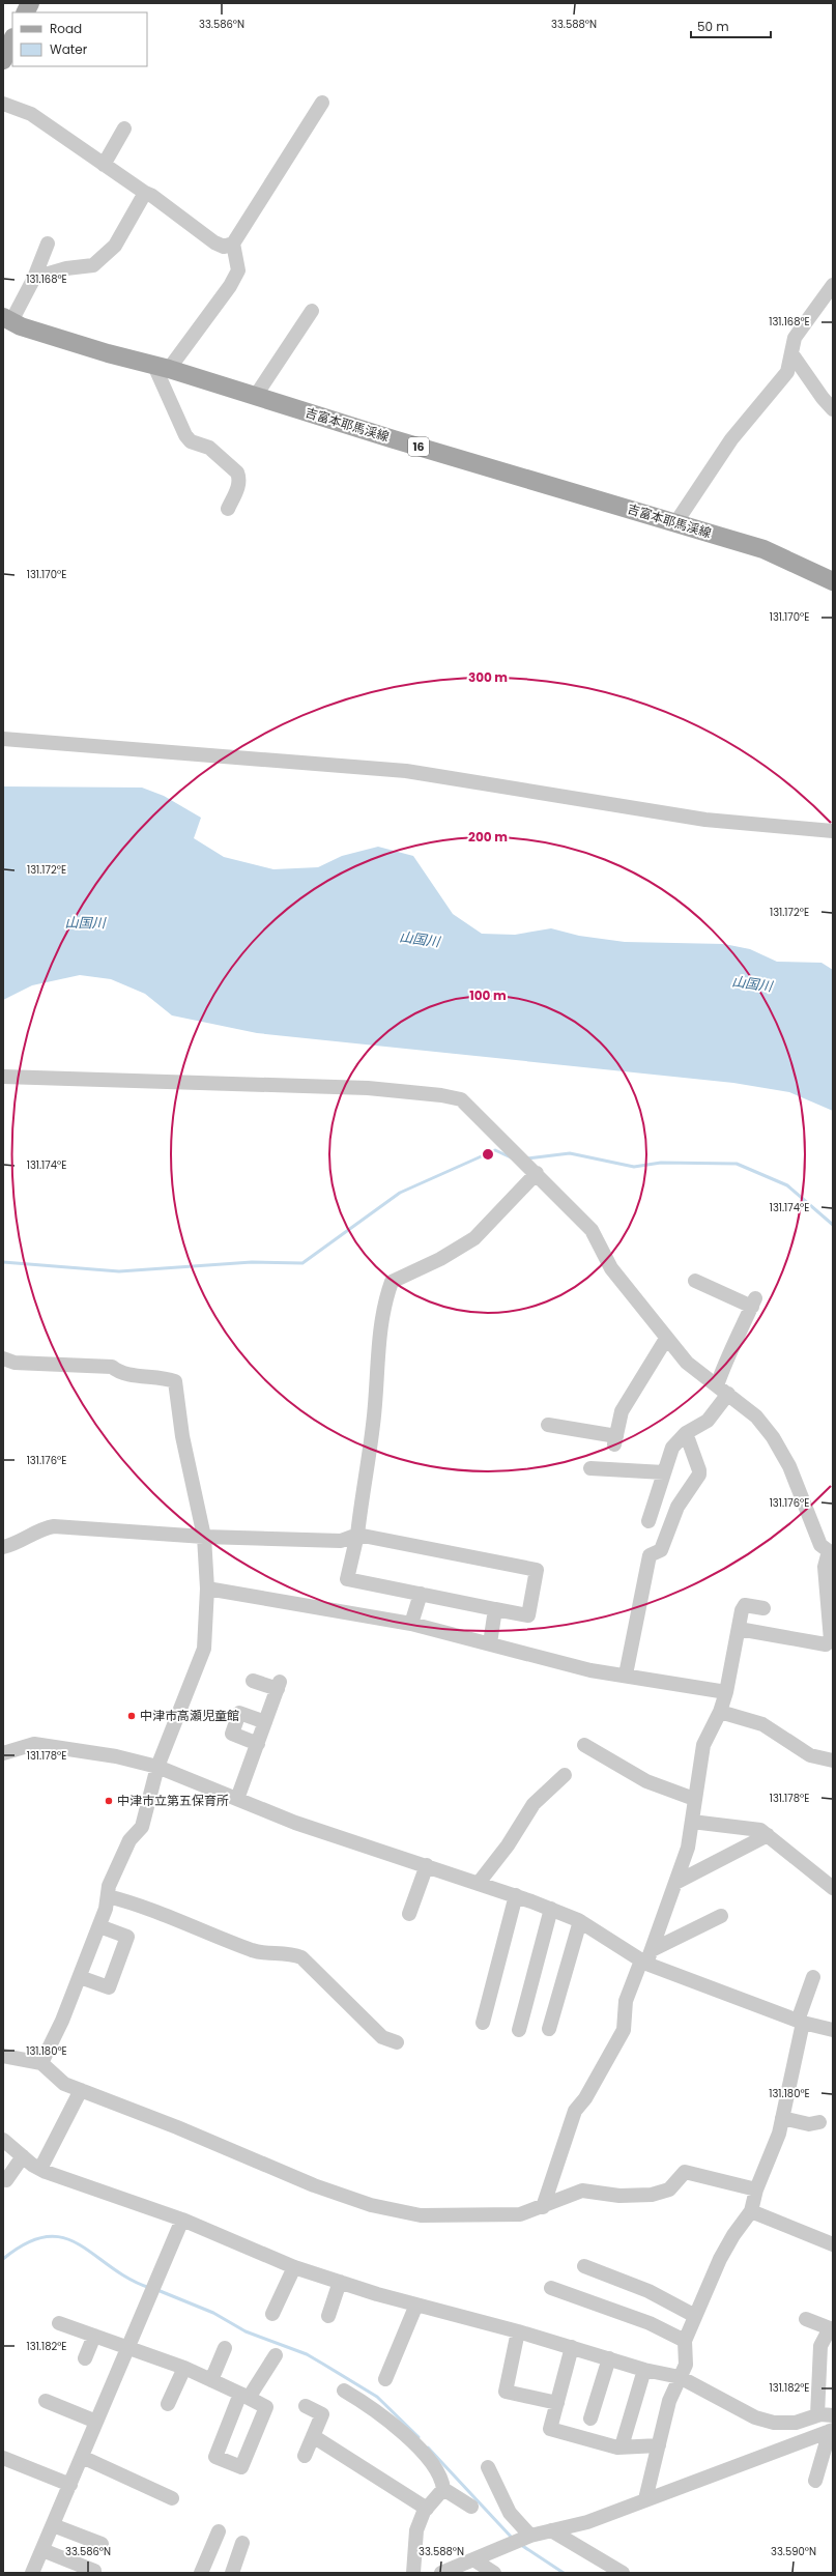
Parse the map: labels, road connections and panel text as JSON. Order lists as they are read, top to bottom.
{
  "streets": {
    "main road": ["吉富本耶馬渓線", "16"]
  },
  "water": ["山国川"],
  "places": ["中津市高瀬児童館", "中津市立第五保育所"],
  "legend": ["Road", "Water"],
  "scale_bar": "50 m",
  "coordinates": [
    "33.586°N",
    "33.588°N",
    "131.168°E",
    "131.170°E",
    "131.172°E",
    "131.174°E",
    "131.176°E",
    "131.178°E",
    "131.180°E",
    "131.182°E",
    "33.590°N"
  ],
  "rings": ["300 m", "200 m", "100 m"]
}
